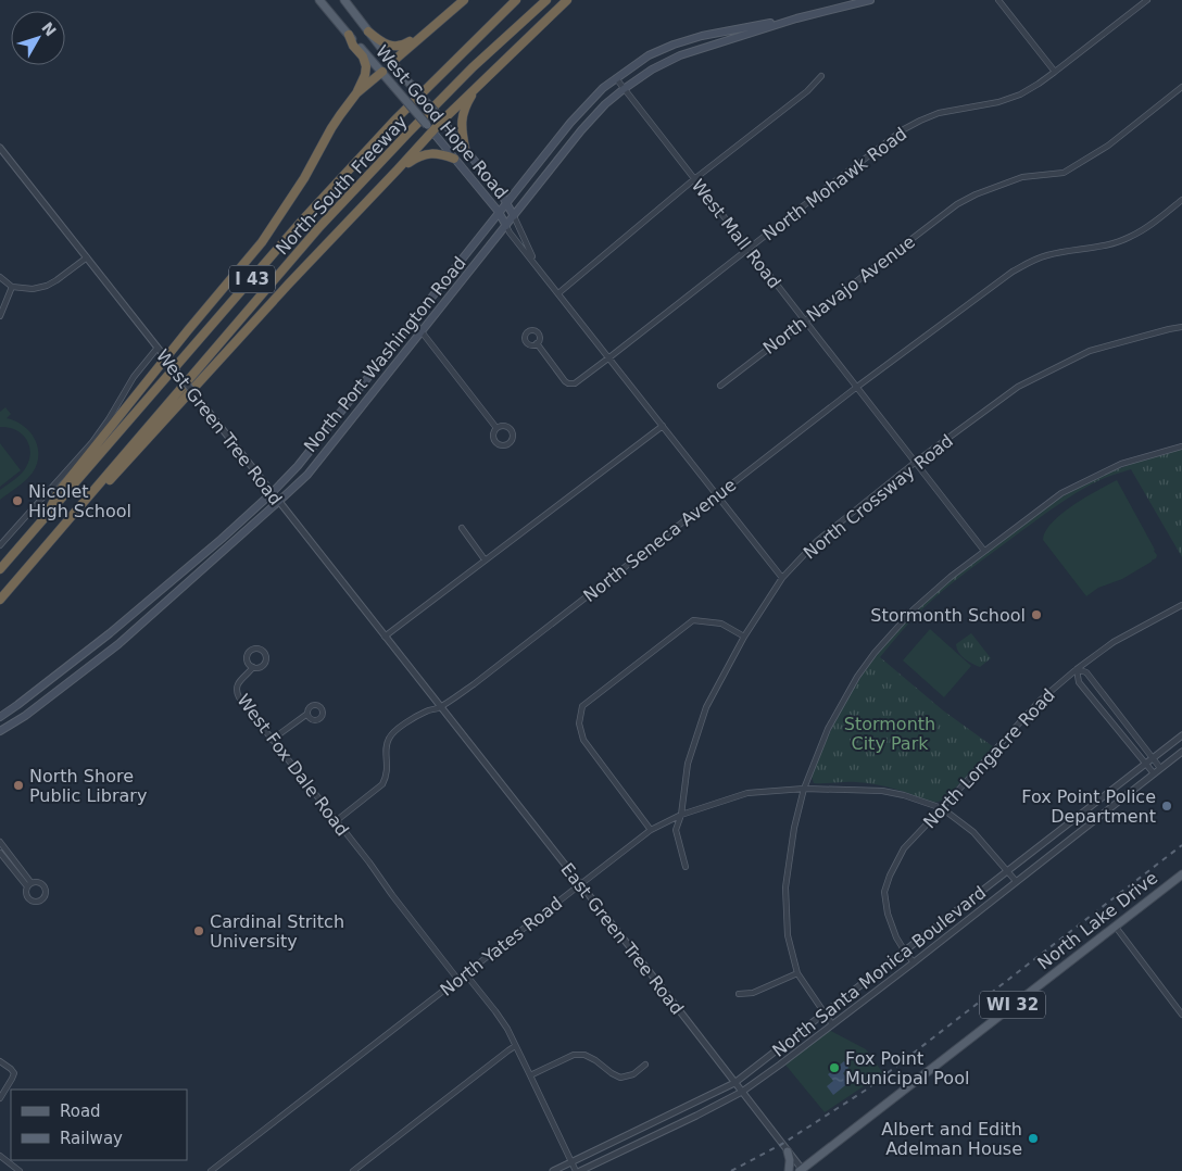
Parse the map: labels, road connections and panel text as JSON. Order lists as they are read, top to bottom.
{
  "streets": {
    "highway": ["North-South Freeway", "I 43"],
    "main road": [
      "West Good Hope Road",
      "North Port Washington Road",
      "North Lake Drive",
      "WI 32"
    ],
    "street": [
      "North Mohawk Road",
      "West Mall Road",
      "North Navajo Avenue",
      "West Green Tree Road",
      "North Crossway Road",
      "North Seneca Avenue",
      "North Longacre Road",
      "West Fox Dale Road",
      "East Green Tree Road",
      "North Yates Road",
      "North Santa Monica Boulevard"
    ]
  },
  "crossings": [
    ["West Good Hope Road", "North Mohawk Road"],
    ["West Good Hope Road", "North Port Washington Road"],
    ["West Good Hope Road", "North Crossway Road"],
    ["West Good Hope Road", "North Seneca Avenue"],
    ["North Mohawk Road", "West Mall Road"],
    ["West Mall Road", "North Navajo Avenue"],
    ["West Mall Road", "North Port Washington Road"],
    ["West Mall Road", "North Crossway Road"],
    ["West Mall Road", "North Seneca Avenue"],
    ["North Port Washington Road", "West Green Tree Road"],
    ["West Green Tree Road", "North Seneca Avenue"],
    ["West Green Tree Road", "East Green Tree Road"],
    ["North Crossway Road", "North Yates Road"],
    ["North Seneca Avenue", "West Fox Dale Road"],
    ["North Seneca Avenue", "East Green Tree Road"],
    ["North Longacre Road", "North Yates Road"],
    ["North Longacre Road", "North Santa Monica Boulevard"],
    ["West Fox Dale Road", "North Yates Road"],
    ["North Lake Drive", "East Green Tree Road"],
    ["East Green Tree Road", "North Yates Road"],
    ["East Green Tree Road", "North Santa Monica Boulevard"],
    ["North Yates Road", "North Santa Monica Boulevard"]
  ],
  "parks": ["Stormonth City Park"],
  "places": [
    "Nicolet High School",
    "Stormonth School",
    "North Shore Public Library",
    "Fox Point Police Department",
    "Cardinal Stritch University",
    "Fox Point Municipal Pool",
    "Albert and Edith Adelman House"
  ],
  "legend": ["Road", "Railway"],
  "north": "top right"
}
